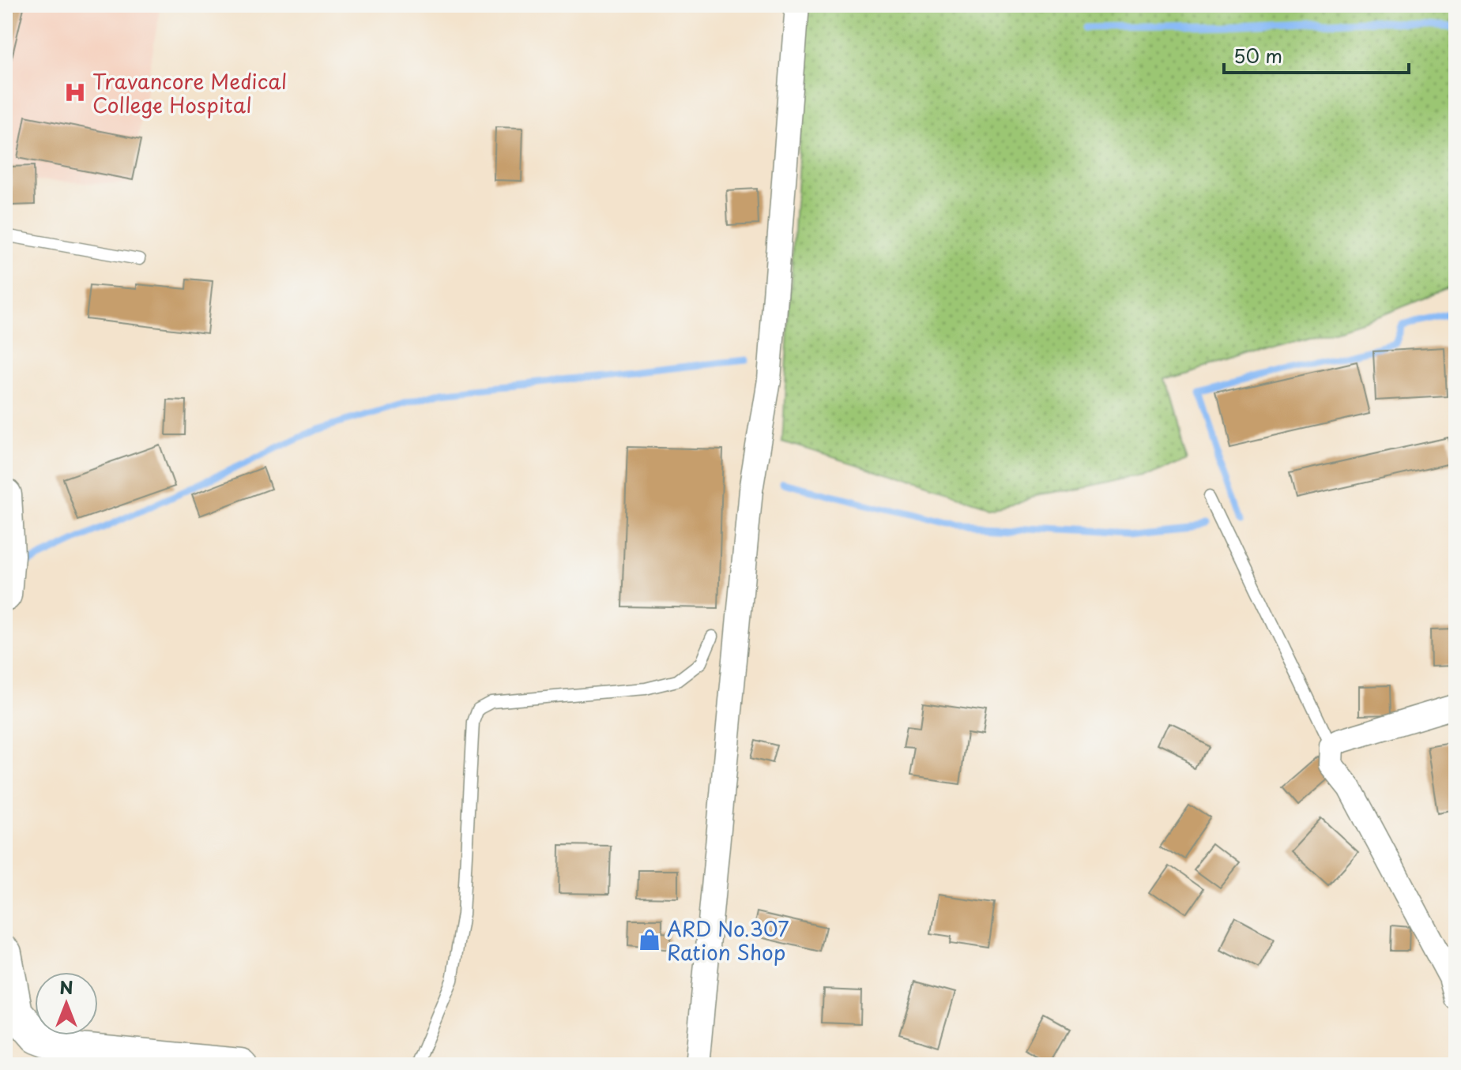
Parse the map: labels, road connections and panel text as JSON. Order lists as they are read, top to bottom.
{
  "places": {
    "hospital": ["Travancore Medical College Hospital"],
    "shop": ["ARD No.307 Ration Shop"]
  },
  "scale_bar": "50 m",
  "north": "top"
}
